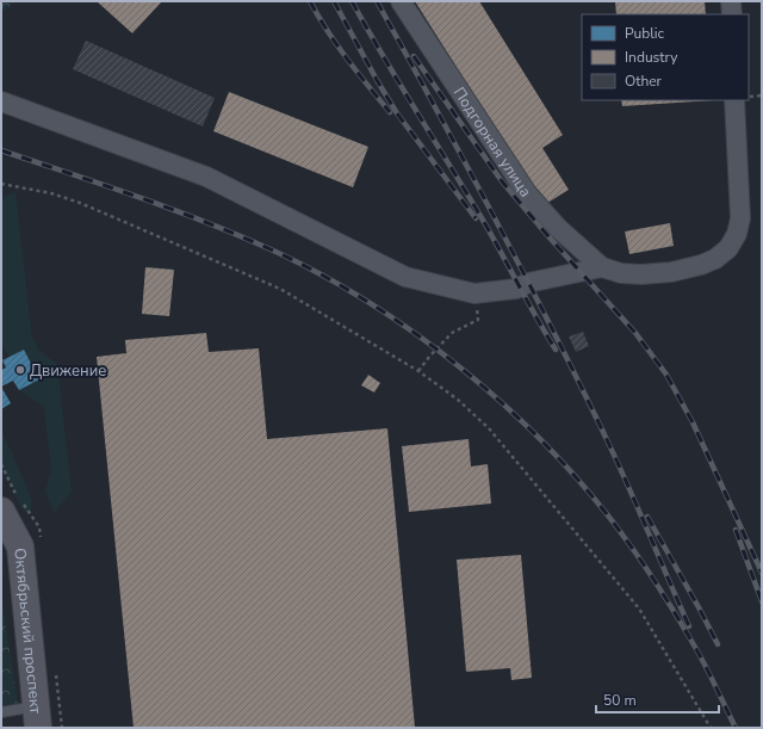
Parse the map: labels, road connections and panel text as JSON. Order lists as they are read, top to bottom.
{
  "streets": {
    "main road": ["Октябрьский проспект"],
    "street": ["Подгорная улица"]
  },
  "places": ["Движение"],
  "legend": ["Public", "Industry", "Other"],
  "scale_bar": "50 m"
}
